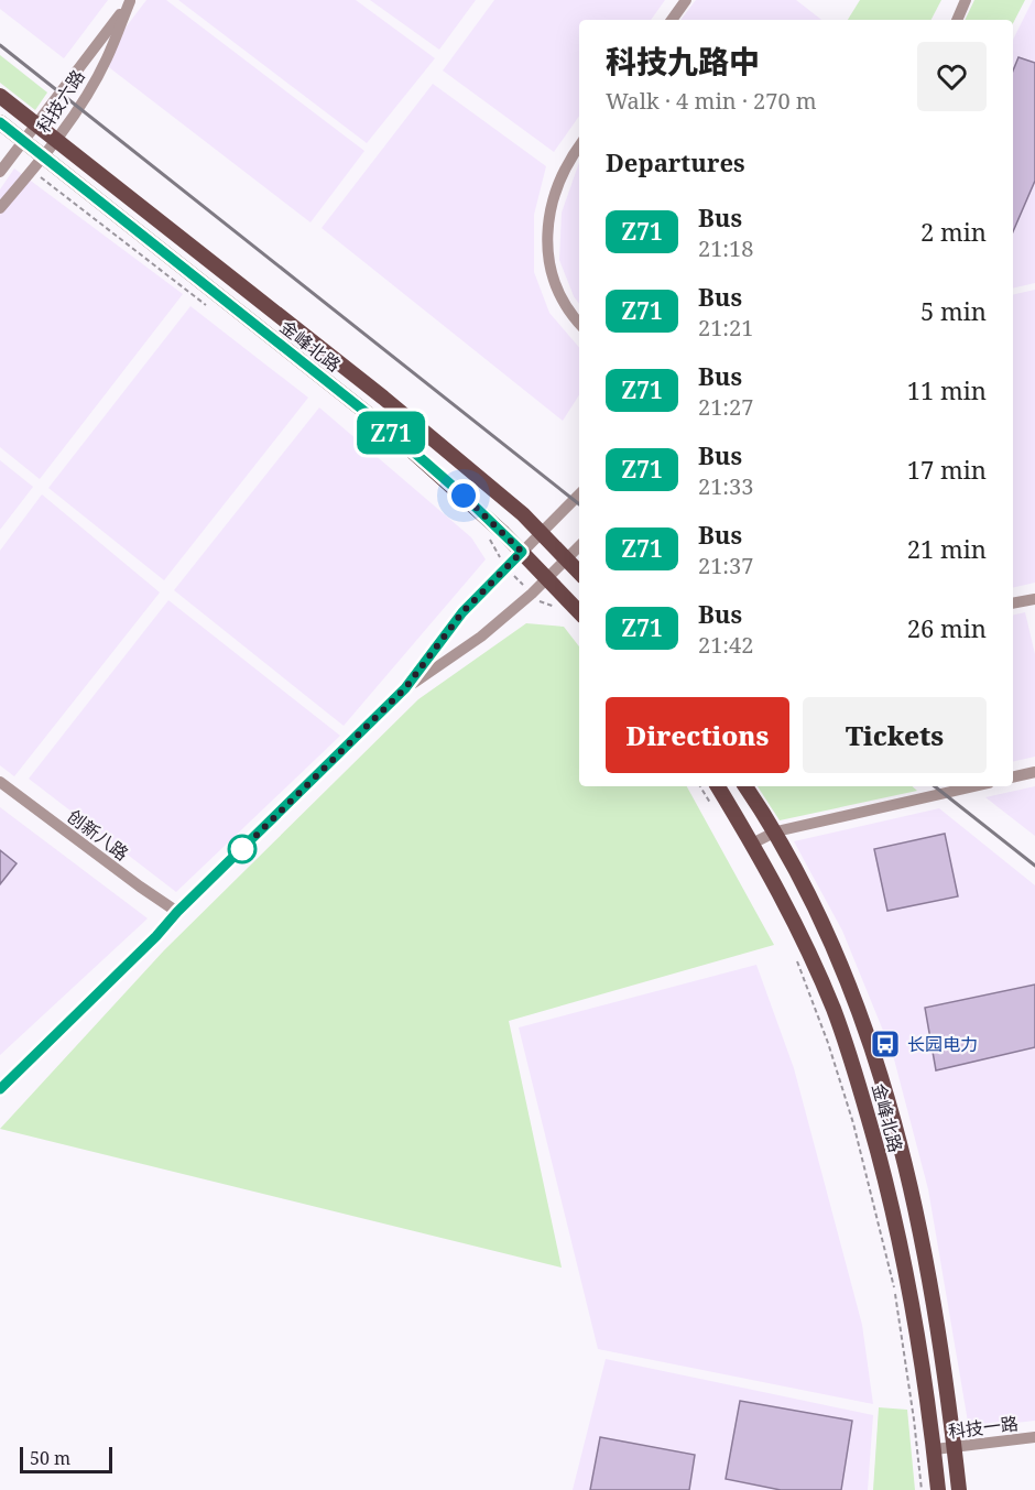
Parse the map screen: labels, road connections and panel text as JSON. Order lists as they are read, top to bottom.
{
  "streets": {
    "main road": ["金峰北路"],
    "street": ["科技六路", "创新八路", "科技一路"]
  },
  "crossings": [
    ["科技六路", "金峰北路"],
    ["金峰北路", "科技一路"]
  ],
  "places": {
    "bus stop": ["长园电力"]
  },
  "lines": ["bus line Z71"],
  "scale_bar": "50 m",
  "page": {
    "on_map": "Z71",
    "heading": [
      ["科技九路中", "Walk · 4 min · 270 m"],
      "Departures"
    ],
    "list": [
      {
        "mark": "Z71",
        "name": "Bus",
        "note": "21:18",
        "value": "2 min"
      },
      {
        "mark": "Z71",
        "name": "Bus",
        "note": "21:21",
        "value": "5 min"
      },
      {
        "mark": "Z71",
        "name": "Bus",
        "note": "21:27",
        "value": "11 min"
      },
      {
        "mark": "Z71",
        "name": "Bus",
        "note": "21:33",
        "value": "17 min"
      },
      {
        "mark": "Z71",
        "name": "Bus",
        "note": "21:37",
        "value": "21 min"
      },
      {
        "mark": "Z71",
        "name": "Bus",
        "note": "21:42",
        "value": "26 min"
      }
    ],
    "buttons": ["Directions", "Tickets"],
    "scale": "50 m"
  }
}
